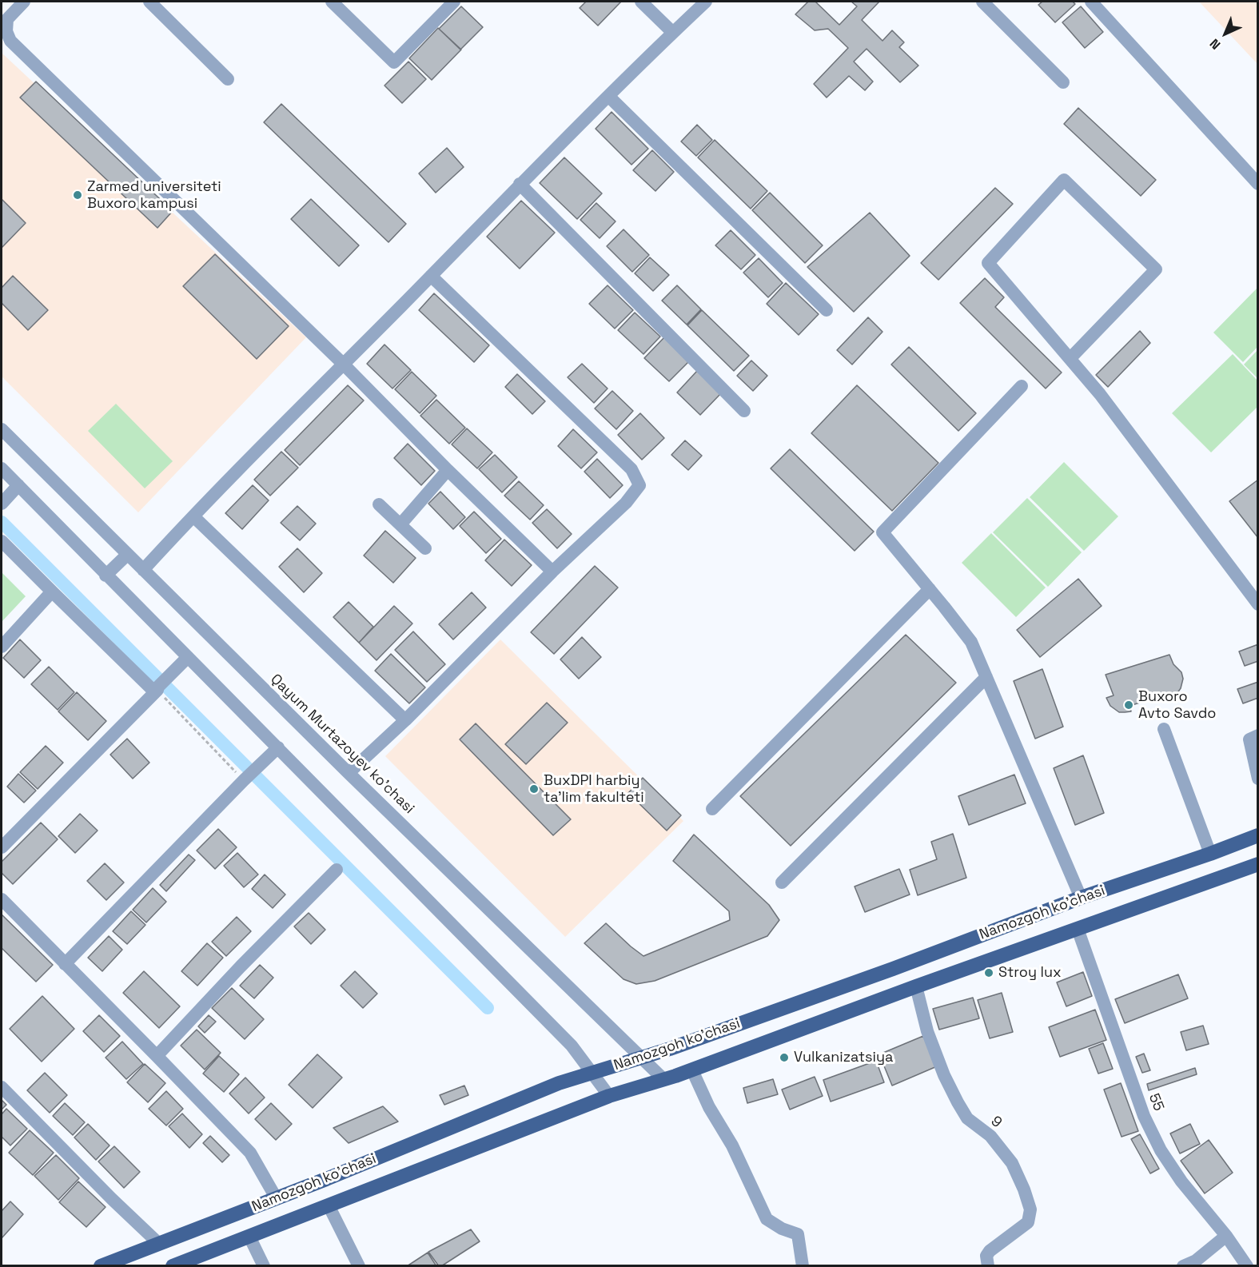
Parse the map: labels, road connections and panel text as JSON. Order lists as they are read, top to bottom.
{
  "streets": {
    "main road": ["Namozgoh ko'chasi"],
    "street": ["Qayum Murtazoyev ko'chasi", "55", "9"]
  },
  "crossings": [
    ["Qayum Murtazoyev ko'chasi", "Namozgoh ko'chasi"],
    ["Namozgoh ko'chasi", "55"],
    ["Namozgoh ko'chasi", "9"]
  ],
  "places": [
    "Zarmed universiteti Buxoro kampusi",
    "Buxoro Avto Savdo",
    "BuxDPI harbiy ta'lim fakulteti",
    "Stroy lux",
    "Vulkanizatsiya"
  ],
  "north": "bottom left"
}
